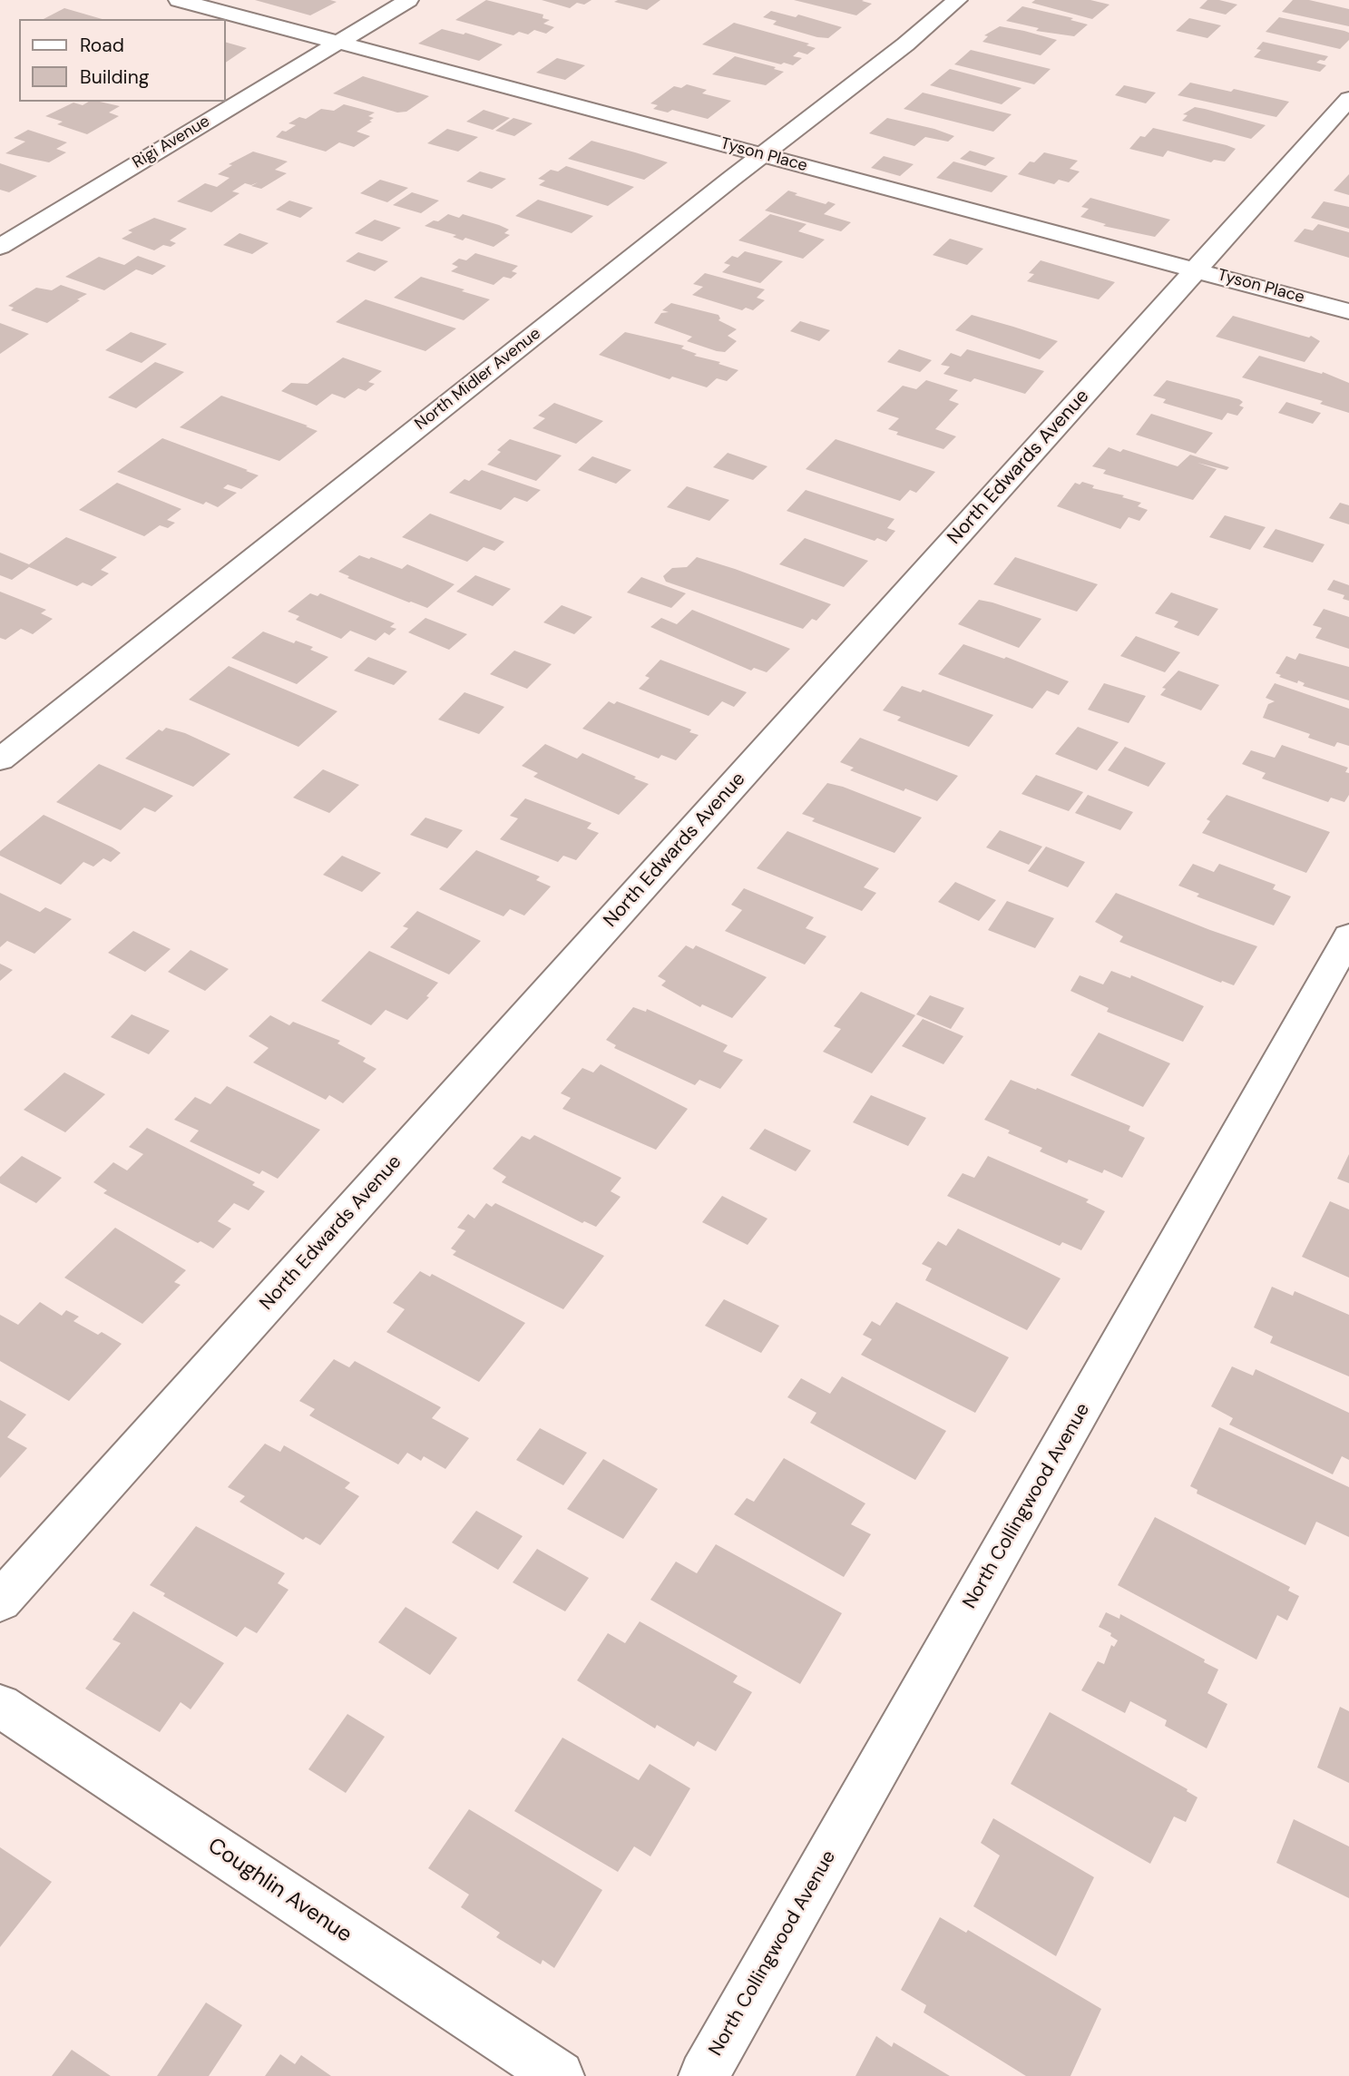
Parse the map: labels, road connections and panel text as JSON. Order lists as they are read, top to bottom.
{
  "streets": {
    "street": [
      "Rigi Avenue",
      "Tyson Place",
      "North Midler Avenue",
      "North Edwards Avenue",
      "North Collingwood Avenue",
      "Coughlin Avenue"
    ]
  },
  "crossings": [
    ["Rigi Avenue", "Tyson Place"],
    ["Tyson Place", "North Midler Avenue"],
    ["Tyson Place", "North Edwards Avenue"]
  ],
  "legend": ["Road", "Building"]
}
